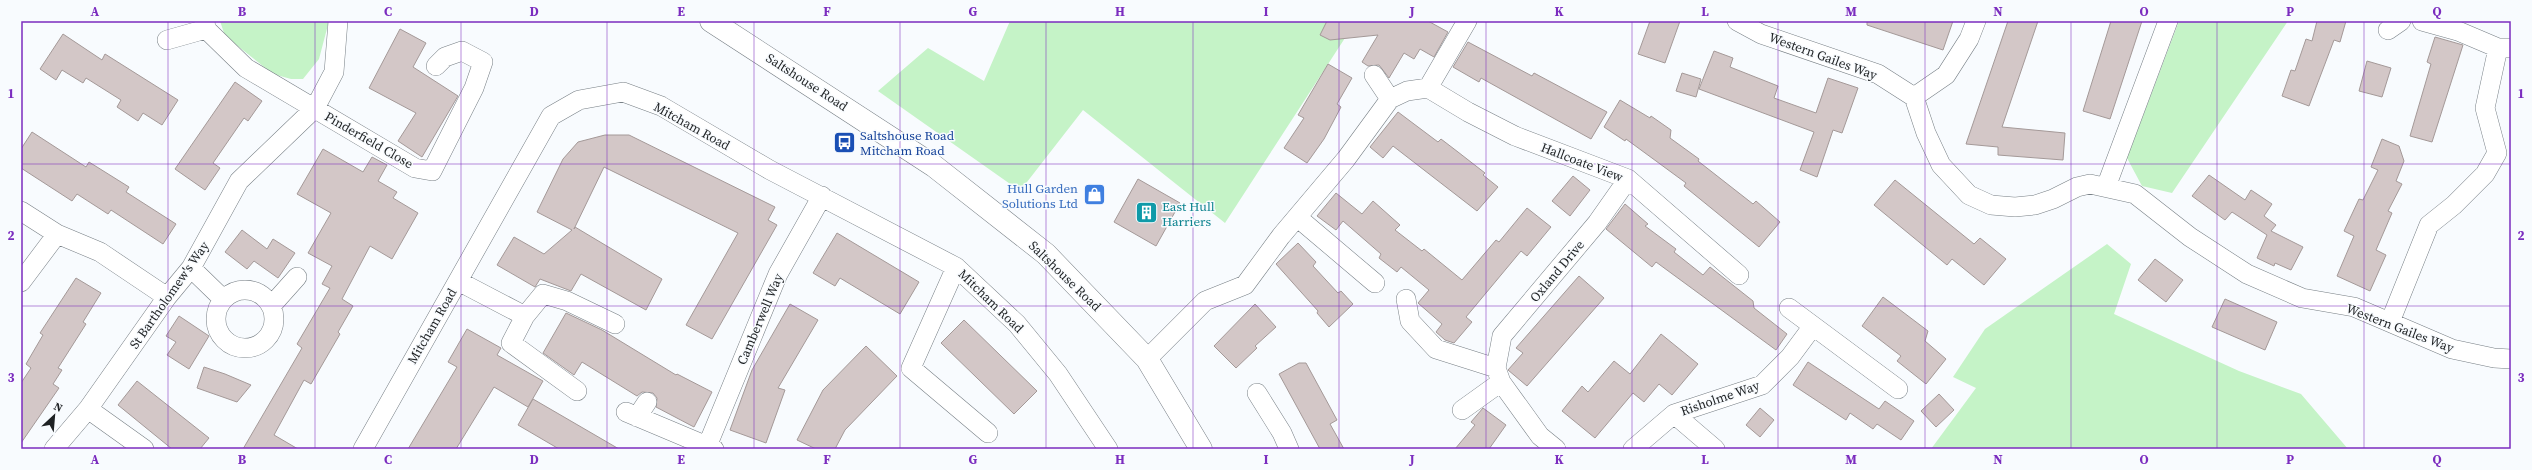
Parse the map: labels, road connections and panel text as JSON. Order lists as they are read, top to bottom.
{
  "streets": {
    "main road": ["Saltshouse Road"],
    "street": [
      "Western Gailes Way",
      "Mitcham Road",
      "Pinderfield Close",
      "Hallcoate View",
      "Oxland Drive",
      "St Bartholomew's Way",
      "Camberwell Way",
      "Risholme Way"
    ]
  },
  "crossings": [
    ["Mitcham Road", "Camberwell Way"],
    ["Pinderfield Close", "St Bartholomew's Way"],
    ["Hallcoate View", "Oxland Drive"]
  ],
  "places": {
    "bus stop": ["Saltshouse Road Mitcham Road"],
    "shop": ["Hull Garden Solutions Ltd"],
    "building": ["East Hull Harriers"]
  },
  "north": "top right",
  "grid": {
    "columns": [
      "A",
      "B",
      "C",
      "D",
      "E",
      "F",
      "G",
      "H",
      "I",
      "J",
      "K",
      "L",
      "M",
      "N",
      "O",
      "P",
      "Q"
    ],
    "rows": ["1", "2", "3"]
  }
}
